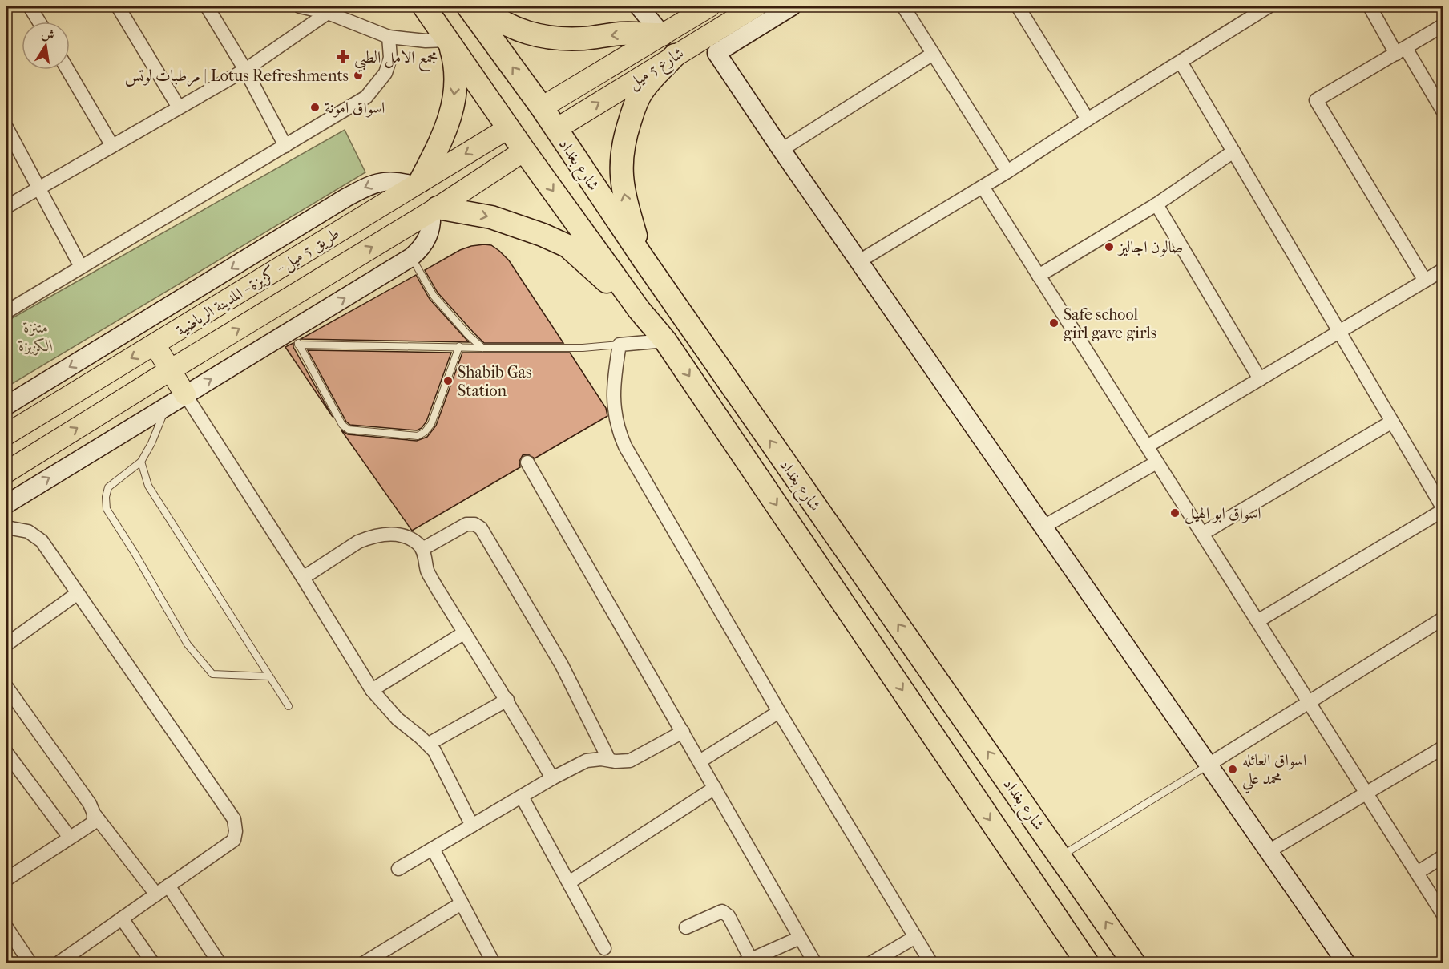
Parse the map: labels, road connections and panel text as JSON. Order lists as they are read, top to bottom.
{
  "streets": {
    "highway": ["شارع بغداد"],
    "main road": ["شارع 5 ميل", "طريق 5 ميل - كزيزة - المدينة الرياضية"]
  },
  "crossings": [
    ["شارع 5 ميل", "شارع بغداد"],
    ["شارع بغداد", "طريق 5 ميل - كزيزة - المدينة الرياضية"]
  ],
  "parks": ["متنزة الكزيزة"],
  "places": {
    "health": ["مجمع الامل الطبي"],
    "other": [
      "مرطبات لوتس | Lotus Refreshments",
      "اسواق امونة",
      "صالون اجاليز",
      "Safe school girl gave girls",
      "Shabib Gas Station",
      "اسواق ابو الهيل",
      "اسواق العائله محمد علي"
    ]
  },
  "north": "top"
}
